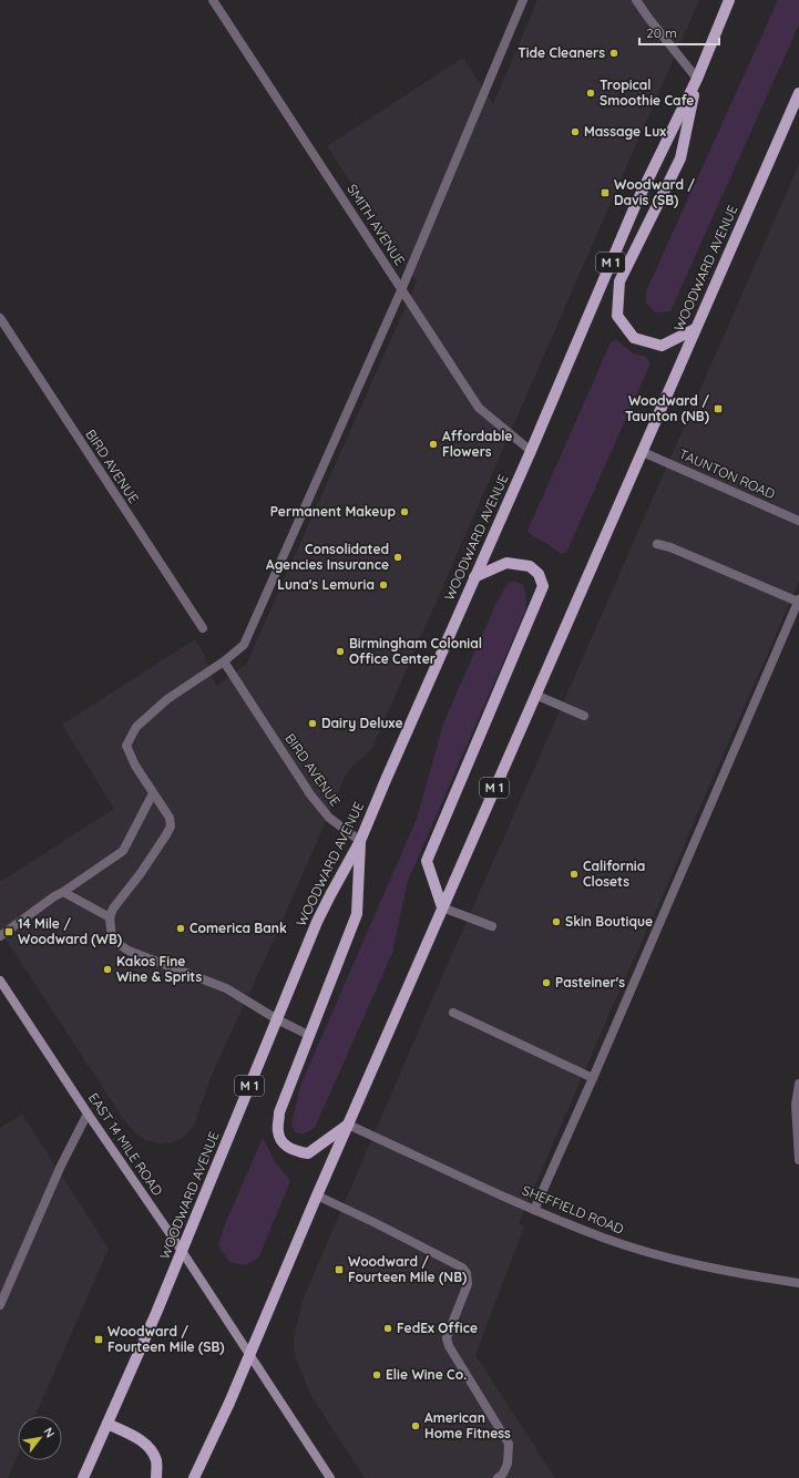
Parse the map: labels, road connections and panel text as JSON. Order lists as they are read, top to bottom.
{
  "streets": {
    "main road": ["M 1", "WOODWARD AVENUE", "EAST 14 MILE ROAD"],
    "street": [
      "SMITH AVENUE",
      "BIRD AVENUE",
      "TAUNTON ROAD",
      "SHEFFIELD ROAD"
    ]
  },
  "crossings": [
    ["SMITH AVENUE", "WOODWARD AVENUE"],
    ["WOODWARD AVENUE", "BIRD AVENUE"],
    ["WOODWARD AVENUE", "TAUNTON ROAD"],
    ["WOODWARD AVENUE", "EAST 14 MILE ROAD"],
    ["WOODWARD AVENUE", "SHEFFIELD ROAD"]
  ],
  "places": {
    "other": [
      "Tide Cleaners",
      "Tropical Smoothie Cafe",
      "Massage Lux",
      "Affordable Flowers",
      "Permanent Makeup",
      "Consolidated Agencies Insurance",
      "Luna's Lemuria",
      "Birmingham Colonial Office Center",
      "Dairy Deluxe",
      "California Closets",
      "Skin Boutique",
      "Comerica Bank",
      "Kakos Fine Wine & Sprits",
      "Pasteiner's",
      "FedEx Office",
      "Elie Wine Co.",
      "American Home Fitness"
    ],
    "transit": [
      "Woodward / Davis (SB)",
      "Woodward / Taunton (NB)",
      "14 Mile / Woodward (WB)",
      "Woodward / Fourteen Mile (NB)",
      "Woodward / Fourteen Mile (SB)"
    ]
  },
  "scale_bar": "20 m",
  "north": "top right"
}
